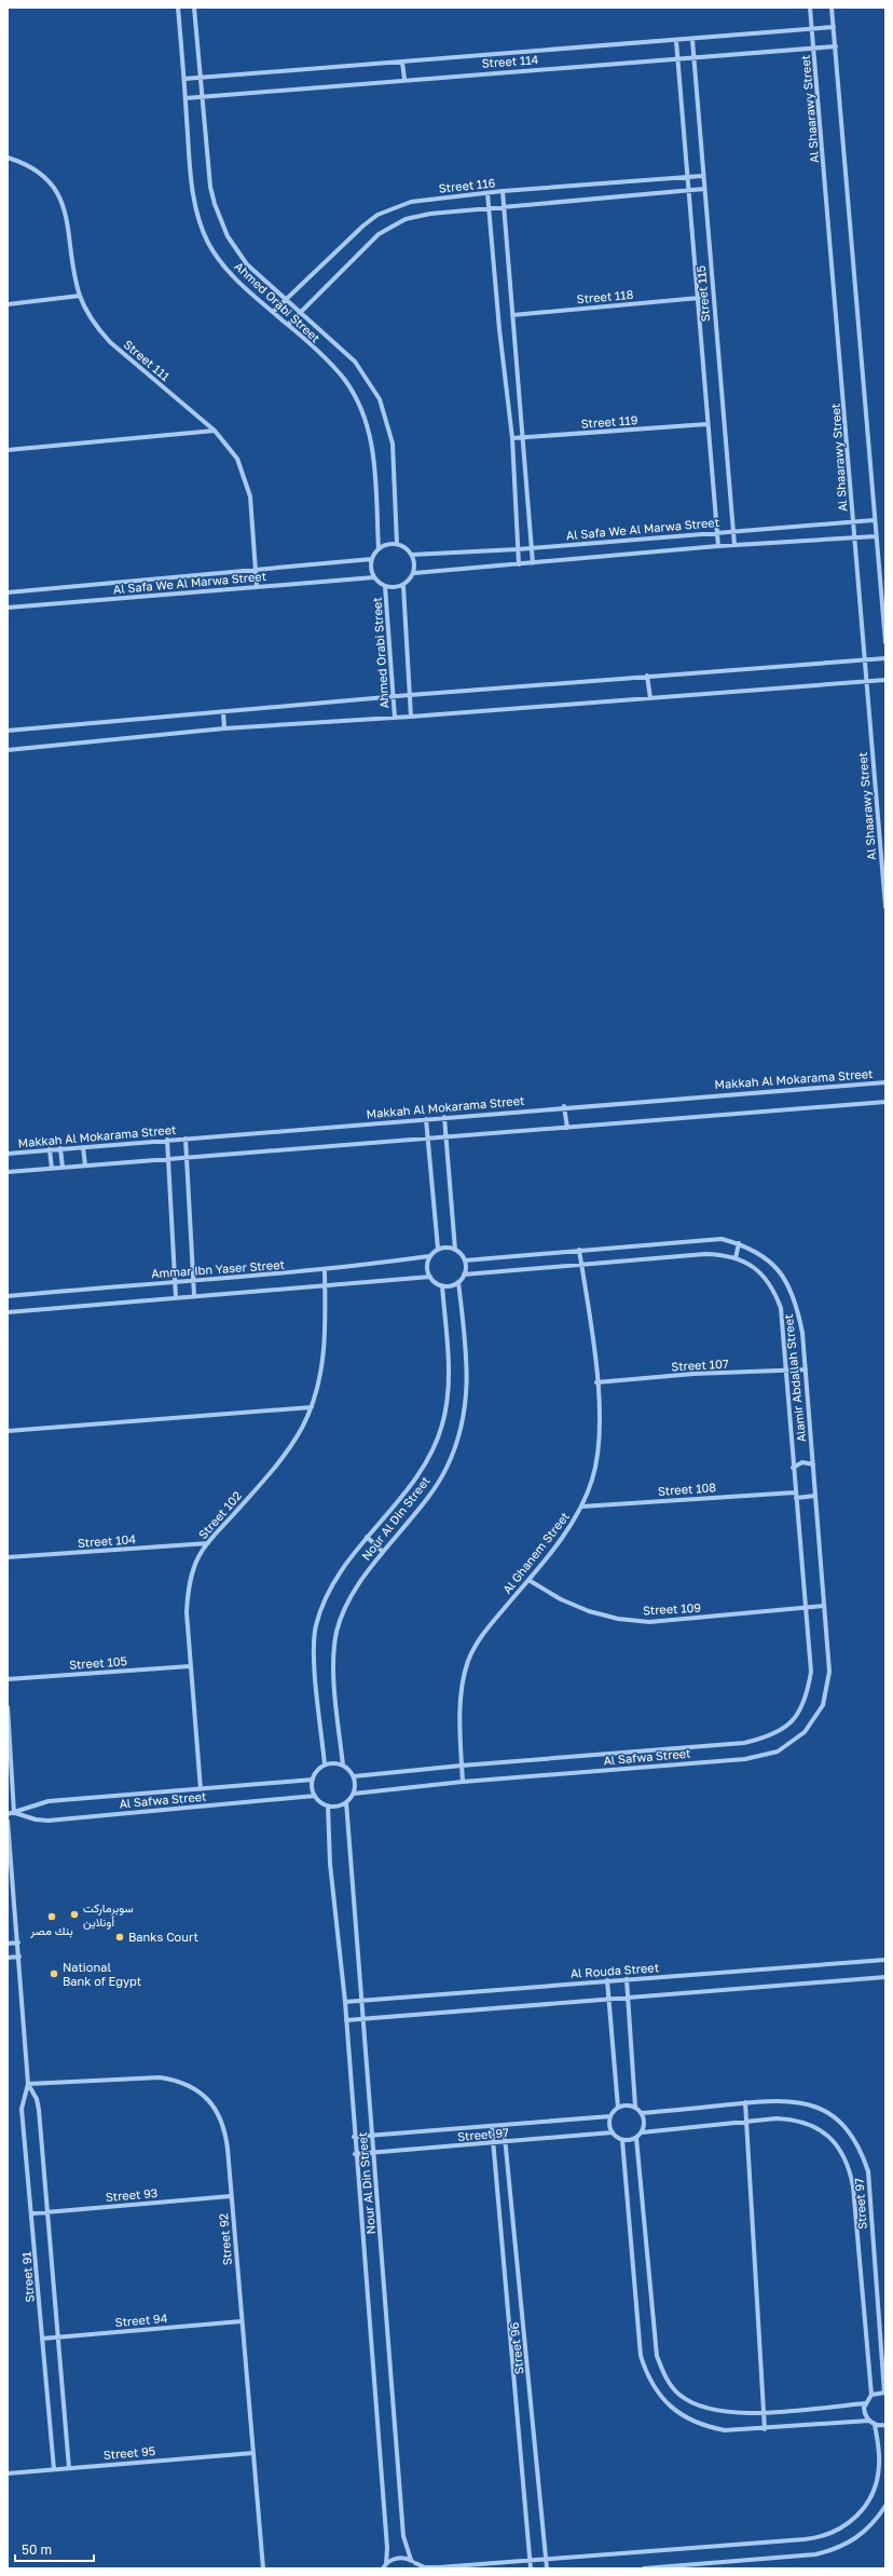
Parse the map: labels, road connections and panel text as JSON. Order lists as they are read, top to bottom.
{
  "streets": {
    "street": [
      "Street 114",
      "Al Shaarawy Street",
      "Street 116",
      "Street 115",
      "Street 118",
      "Ahmed Orabi Street",
      "Street 111",
      "Street 119",
      "Al Safa We Al Marwa Street",
      "Makkah Al Mokarama Street",
      "Ammar Ibn Yaser Street",
      "Street 107",
      "Alamir Abdallah Street",
      "Street 108",
      "Street 102",
      "Nour Al Din Street",
      "Street 104",
      "Al Ghanem Street",
      "Street 109",
      "Street 105",
      "Al Safwa Street",
      "Al Rouda Street",
      "Street 97",
      "Street 93",
      "Street 92",
      "Street 91",
      "Street 94",
      "Street 96",
      "Street 95"
    ]
  },
  "crossings": [
    ["Street 114", "Al Shaarawy Street"],
    ["Street 114", "Street 115"],
    ["Street 114", "Ahmed Orabi Street"],
    ["Al Shaarawy Street", "Al Safa We Al Marwa Street"],
    ["Street 116", "Street 115"],
    ["Street 116", "Ahmed Orabi Street"],
    ["Street 115", "Street 118"],
    ["Street 115", "Street 119"],
    ["Street 115", "Al Safa We Al Marwa Street"],
    ["Ahmed Orabi Street", "Al Safa We Al Marwa Street"],
    ["Street 111", "Al Safa We Al Marwa Street"],
    ["Ammar Ibn Yaser Street", "Alamir Abdallah Street"],
    ["Ammar Ibn Yaser Street", "Street 102"],
    ["Ammar Ibn Yaser Street", "Nour Al Din Street"],
    ["Street 107", "Alamir Abdallah Street"],
    ["Street 107", "Al Ghanem Street"],
    ["Alamir Abdallah Street", "Street 108"],
    ["Alamir Abdallah Street", "Nour Al Din Street"],
    ["Alamir Abdallah Street", "Al Ghanem Street"],
    ["Alamir Abdallah Street", "Street 109"],
    ["Alamir Abdallah Street", "Al Safwa Street"],
    ["Street 108", "Al Ghanem Street"],
    ["Street 102", "Street 104"],
    ["Street 102", "Street 105"],
    ["Street 102", "Al Safwa Street"],
    ["Nour Al Din Street", "Al Safwa Street"],
    ["Nour Al Din Street", "Al Rouda Street"],
    ["Nour Al Din Street", "Street 97"],
    ["Al Ghanem Street", "Street 109"],
    ["Al Ghanem Street", "Al Safwa Street"],
    ["Street 109", "Al Safwa Street"],
    ["Street 97", "Street 96"],
    ["Street 93", "Street 92"],
    ["Street 93", "Street 91"],
    ["Street 92", "Street 91"],
    ["Street 92", "Street 94"],
    ["Street 92", "Street 95"],
    ["Street 91", "Street 94"],
    ["Street 91", "Street 95"]
  ],
  "places": [
    "سوبرماركت أونلاين",
    "بنك مصر",
    "Banks Court",
    "National Bank of Egypt"
  ],
  "scale_bar": "50 m"
}
